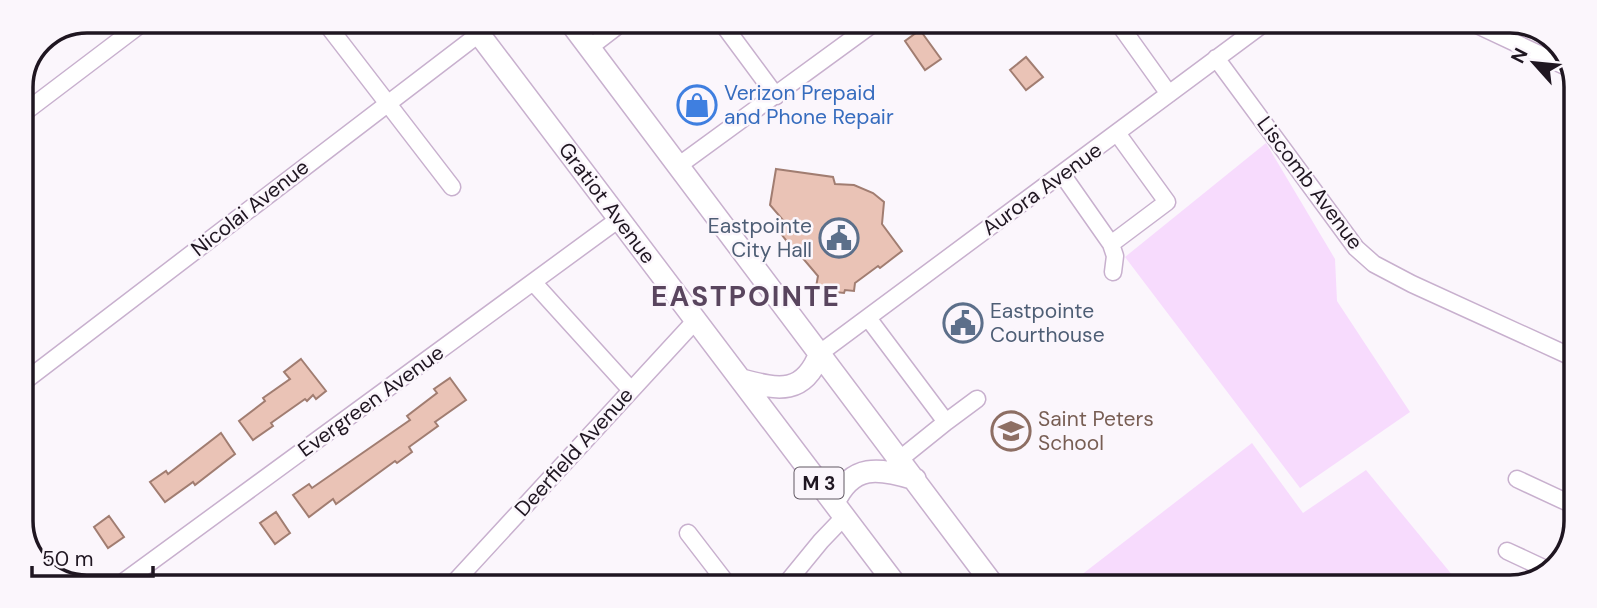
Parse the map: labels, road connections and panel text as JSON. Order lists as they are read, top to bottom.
{
  "streets": {
    "main road": ["Gratiot Avenue", "M 3"],
    "street": [
      "Liscomb Avenue",
      "Aurora Avenue",
      "Nicolai Avenue",
      "Evergreen Avenue",
      "Deerfield Avenue"
    ]
  },
  "crossings": [
    ["Liscomb Avenue", "Aurora Avenue"],
    ["Gratiot Avenue", "Evergreen Avenue"],
    ["Gratiot Avenue", "Deerfield Avenue"]
  ],
  "districts": ["EASTPOINTE"],
  "places": {
    "shop": ["Verizon Prepaid and Phone Repair"],
    "public building": ["Eastpointe City Hall", "Eastpointe Courthouse"],
    "school or university": ["Saint Peters School"]
  },
  "scale_bar": "50 m",
  "north": "top left"
}
